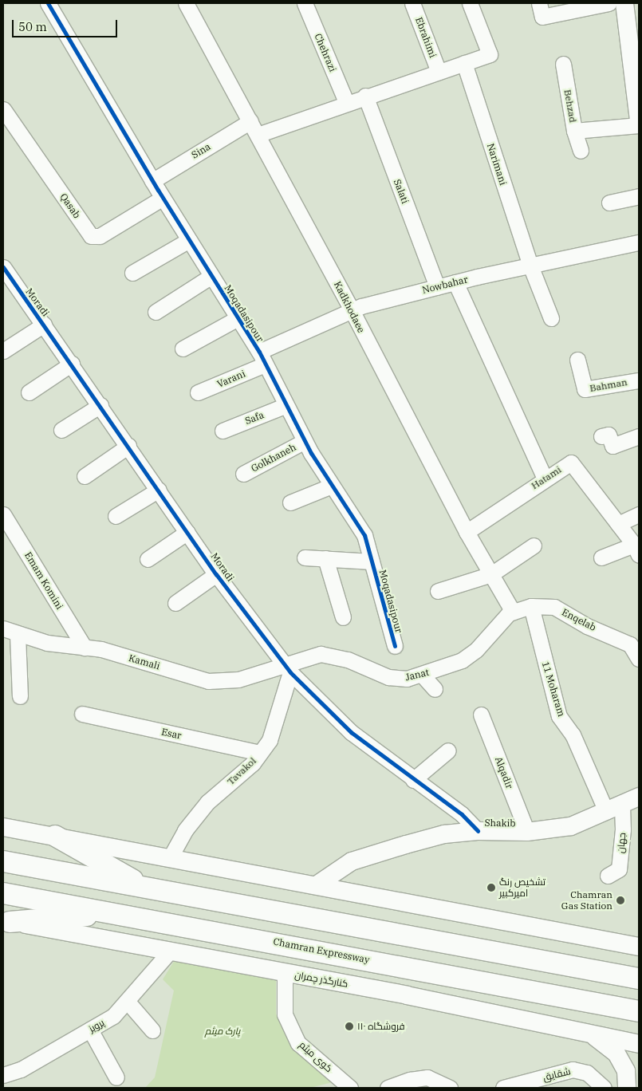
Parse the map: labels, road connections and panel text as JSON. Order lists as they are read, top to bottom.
{
  "streets": {
    "highway": ["Chamran Expressway"],
    "main road": ["Shakib", "کنارگذر چمران"],
    "street": [
      "Ebrahimi",
      "Chehrazi",
      "Behzad",
      "Sina",
      "Narimani",
      "Salati",
      "Qasab",
      "Nowbahar",
      "Moradi",
      "Kadkhodaee",
      "Moqadasipour",
      "Varani",
      "Bahman",
      "Safa",
      "Golkhaneh",
      "Hatami",
      "Emam Komini",
      "Enqelab",
      "Kamali",
      "Janat",
      "11 Moharam",
      "Esar",
      "Tavakol",
      "Alqadir",
      "جهان",
      "پرویز",
      "کوی میثم",
      "شقایق"
    ]
  },
  "crossings": [
    ["Sina", "Kadkhodaee"],
    ["Sina", "Moqadasipour"],
    ["Narimani", "Nowbahar"],
    ["Salati", "Nowbahar"],
    ["Qasab", "Moqadasipour"],
    ["Nowbahar", "Kadkhodaee"],
    ["Nowbahar", "Moqadasipour"],
    ["Nowbahar", "Varani"],
    ["Moradi", "Kamali"],
    ["Moradi", "Janat"],
    ["Moradi", "Tavakol"],
    ["Moradi", "Shakib"],
    ["Kadkhodaee", "Hatami"],
    ["Kadkhodaee", "Enqelab"],
    ["Kadkhodaee", "Janat"],
    ["Moqadasipour", "Varani"],
    ["Moqadasipour", "Safa"],
    ["Moqadasipour", "Golkhaneh"],
    ["Emam Komini", "Kamali"],
    ["Enqelab", "Janat"],
    ["Enqelab", "11 Moharam"],
    ["Kamali", "Janat"],
    ["Kamali", "Tavakol"],
    ["Janat", "Tavakol"],
    ["11 Moharam", "Shakib"],
    ["11 Moharam", "جهان"],
    ["Esar", "Tavakol"],
    ["Alqadir", "Shakib"],
    ["Shakib", "جهان"],
    ["کنارگذر چمران", "پرویز"],
    ["کنارگذر چمران", "کوی میثم"]
  ],
  "parks": ["پارک میثم"],
  "places": ["تشخیص رنگ امیرکبیر", "Chamran Gas Station", "فروشگاه ۱۱۰"],
  "scale_bar": "50 m"
}
